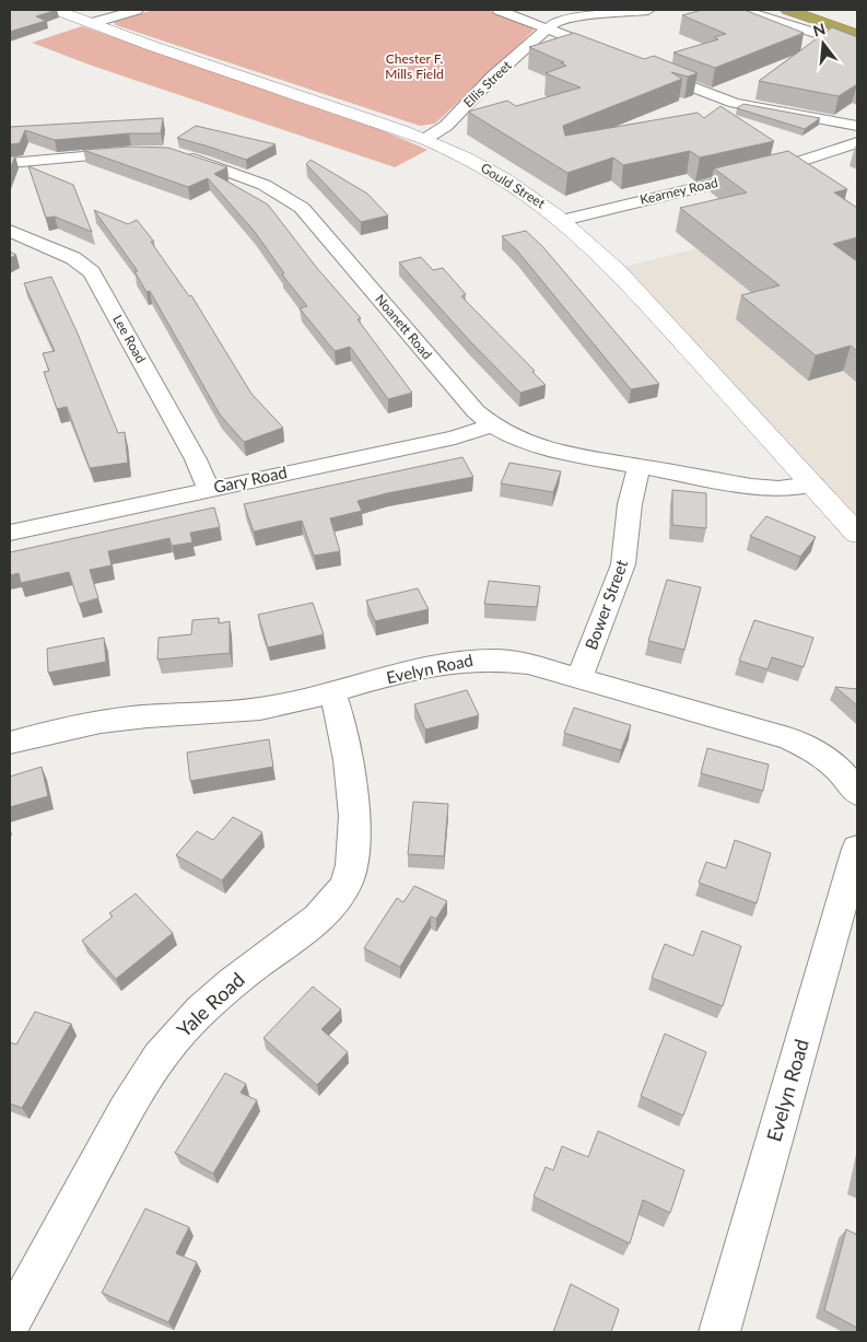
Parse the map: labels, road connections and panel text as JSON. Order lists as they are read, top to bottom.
{
  "streets": {
    "main road": ["Gould Street"],
    "street": [
      "Ellis Street",
      "Kearney Road",
      "Noanett Road",
      "Lee Road",
      "Gary Road",
      "Bower Street",
      "Evelyn Road",
      "Yale Road"
    ]
  },
  "crossings": [
    ["Ellis Street", "Gould Street"],
    ["Gould Street", "Kearney Road"],
    ["Gould Street", "Noanett Road"],
    ["Noanett Road", "Gary Road"],
    ["Noanett Road", "Bower Street"],
    ["Lee Road", "Gary Road"],
    ["Bower Street", "Evelyn Road"],
    ["Evelyn Road", "Yale Road"]
  ],
  "parks": ["Chester F. Mills Field"],
  "north": "top"
}
